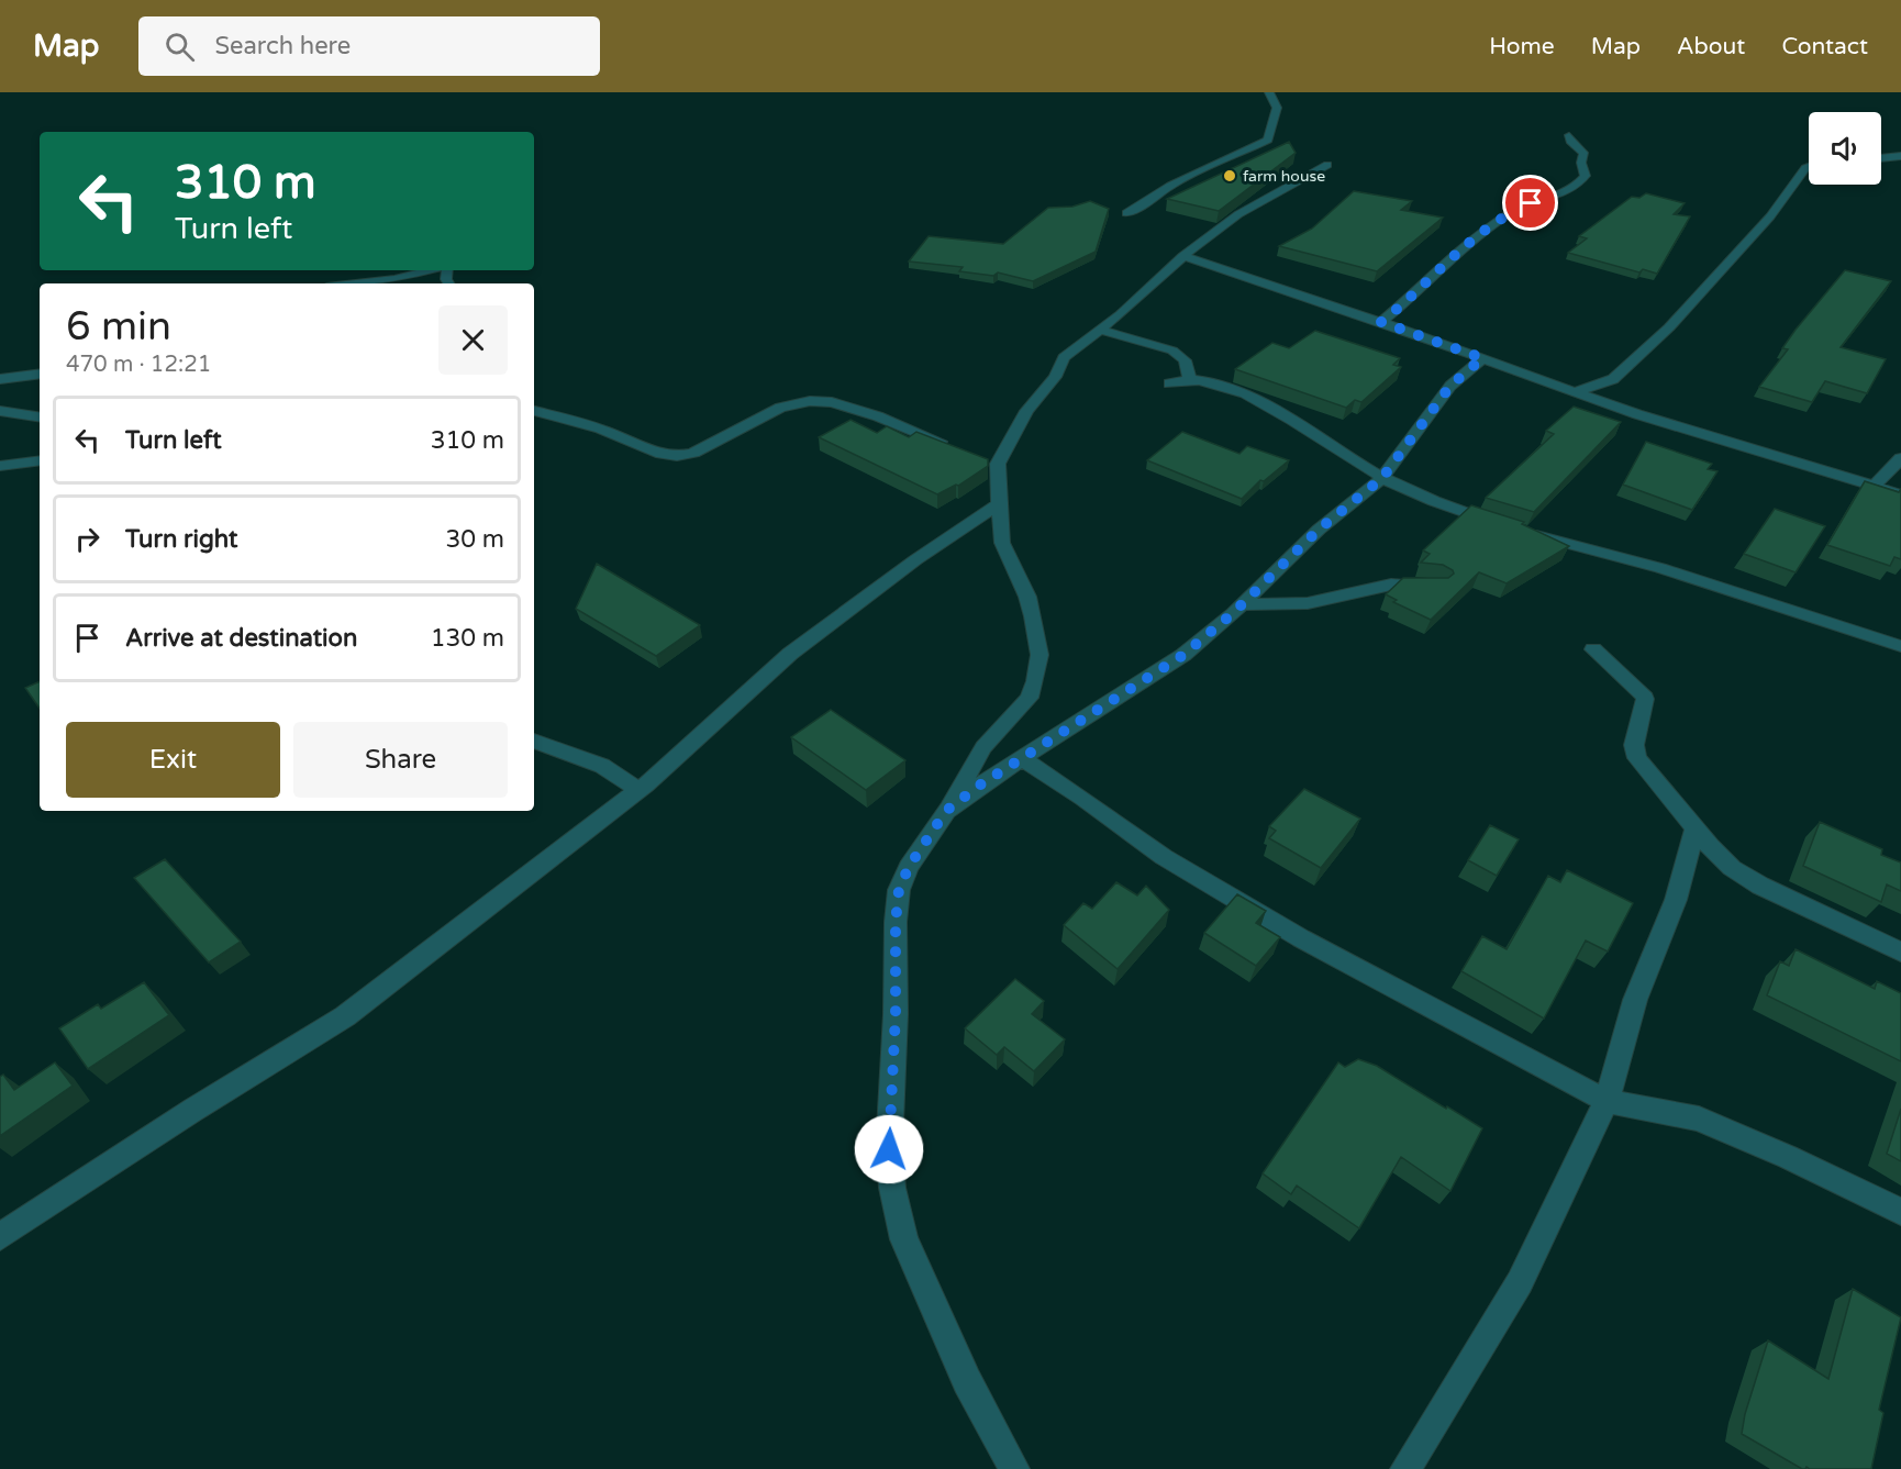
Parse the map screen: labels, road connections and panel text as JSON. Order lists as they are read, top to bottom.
{
  "places": ["farm house"],
  "page": {
    "header": "Map",
    "search": "Search here",
    "nav": [
      "Home",
      "Map",
      "About",
      "Contact"
    ],
    "turn": ["310 m", "Turn left"],
    "heading": ["6 min", "470 m · 12:21"],
    "list": [
      {
        "name": "Turn left",
        "value": "310 m"
      },
      {
        "name": "Turn right",
        "value": "30 m"
      },
      {
        "name": "Arrive at destination",
        "value": "130 m"
      }
    ],
    "buttons": ["Exit", "Share"]
  }
}
